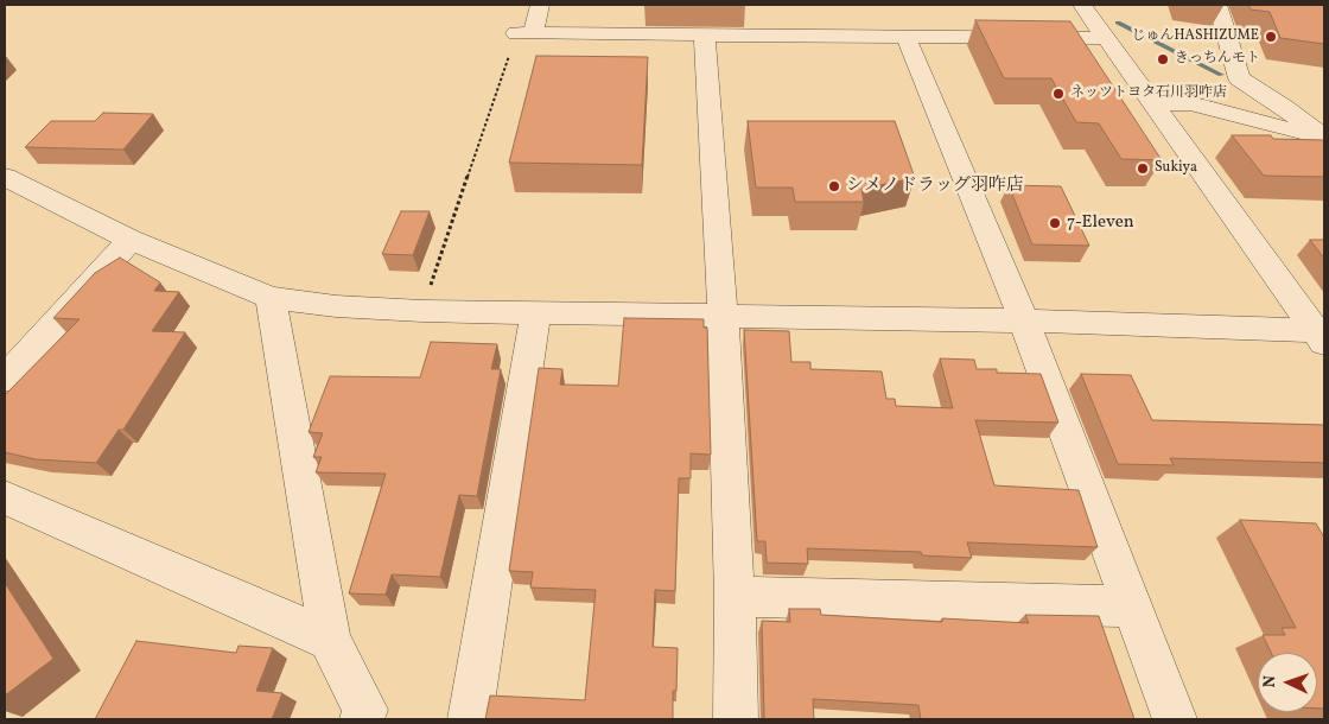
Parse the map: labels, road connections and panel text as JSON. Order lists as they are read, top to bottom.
{
  "places": [
    "じゅんHASHIZUME",
    "きっちんモト",
    "ネッツトヨタ石川羽咋店",
    "Sukiya",
    "シメノドラッグ羽咋店",
    "7-Eleven"
  ],
  "north": "left"
}
